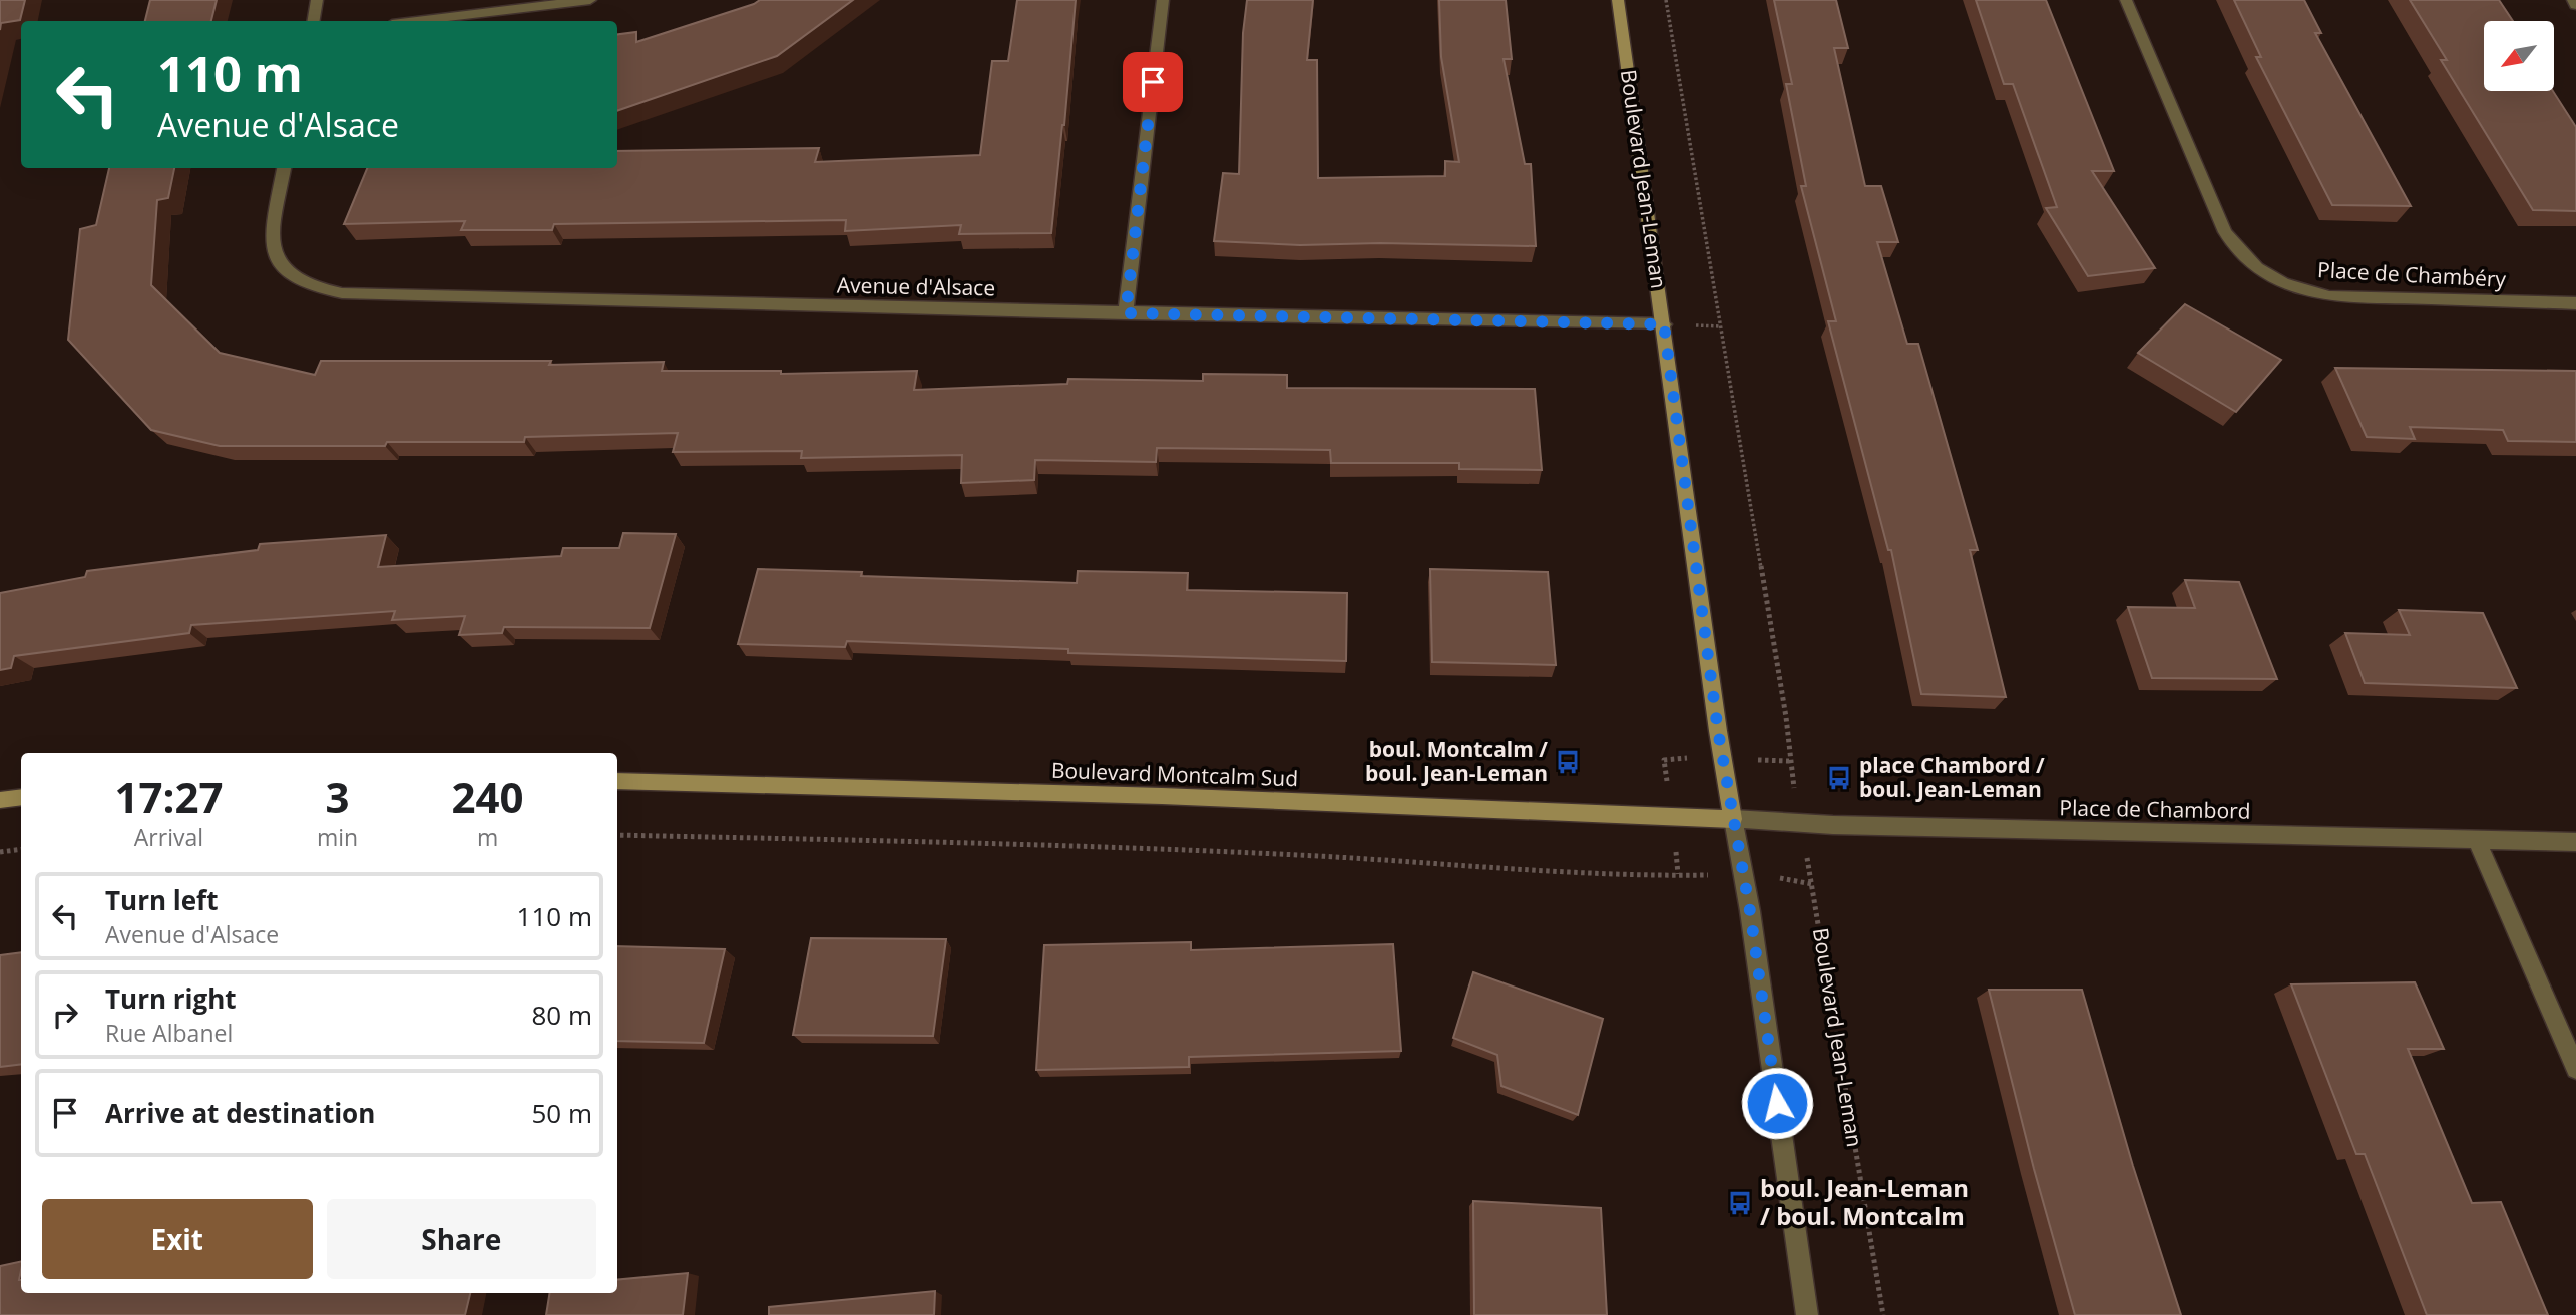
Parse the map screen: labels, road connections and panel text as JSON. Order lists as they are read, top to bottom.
{
  "streets": {
    "street": [
      "Boulevard Jean-Leman",
      "Place de Chambéry",
      "Avenue d'Alsace",
      "Boulevard Montcalm Sud",
      "Place de Chambord"
    ]
  },
  "crossings": [
    ["Boulevard Jean-Leman", "Avenue d'Alsace"],
    ["Boulevard Jean-Leman", "Boulevard Montcalm Sud"],
    ["Boulevard Jean-Leman", "Place de Chambord"],
    ["Boulevard Montcalm Sud", "Place de Chambord"]
  ],
  "places": {
    "bus stop": ["boul. Montcalm / boul. Jean-Leman", "place Chambord / boul. Jean-Leman", "boul. Jean-Leman / boul. Montcalm"]
  },
  "north": "bottom left",
  "page": {
    "turn": ["110 m", "Avenue d'Alsace"],
    "eta": [
      "17:27",
      "Arrival",
      "3",
      "min",
      "240",
      "m"
    ],
    "list": [
      {
        "name": "Turn left",
        "note": "Avenue d'Alsace",
        "value": "110 m"
      },
      {
        "name": "Turn right",
        "note": "Rue Albanel",
        "value": "80 m"
      },
      {
        "name": "Arrive at destination",
        "value": "50 m"
      }
    ],
    "buttons": ["Exit", "Share"]
  }
}
